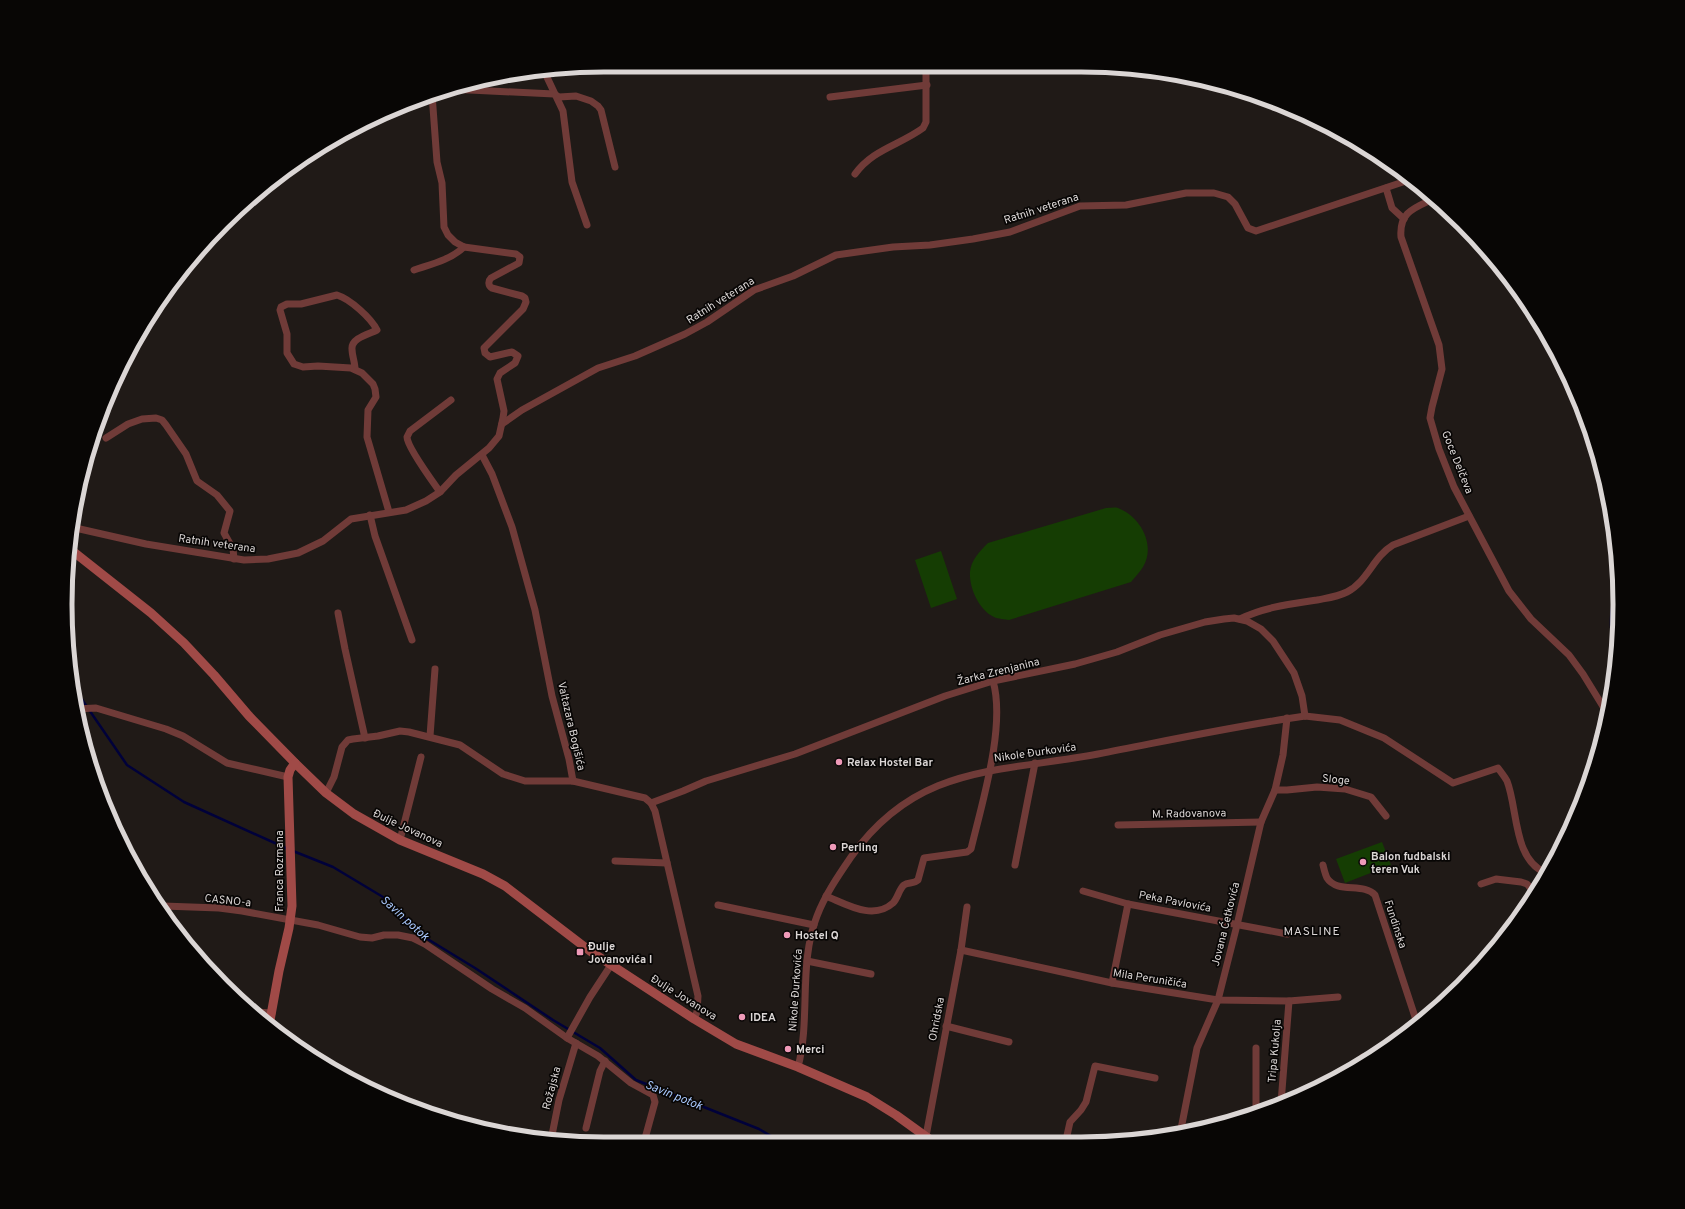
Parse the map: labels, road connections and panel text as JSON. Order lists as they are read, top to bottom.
{
  "streets": {
    "street": [
      "Ratnih veterana",
      "Goce Delčeva",
      "Žarka Zrenjanina",
      "Valtazara Bogišića",
      "Nikole Đurkovića",
      "Sloge",
      "M. Radovanova",
      "Đulje Jovanova",
      "Franca Rozmana",
      "CASNO-a",
      "Peka Pavlovića",
      "Jovana Ćetkovića",
      "Fundinska",
      "Mila Peruničića",
      "Ohridska",
      "Tripa Kukolja",
      "Rožajska"
    ]
  },
  "crossings": [
    ["Ratnih veterana", "Valtazara Bogišića"],
    ["Žarka Zrenjanina", "Valtazara Bogišića"],
    ["Žarka Zrenjanina", "Nikole Đurkovića"],
    ["Nikole Đurkovića", "Đulje Jovanova"],
    ["Nikole Đurkovića", "Jovana Ćetkovića"],
    ["Sloge", "Jovana Ćetkovića"],
    ["M. Radovanova", "Jovana Ćetkovića"],
    ["Đulje Jovanova", "Franca Rozmana"],
    ["Franca Rozmana", "CASNO-a"],
    ["CASNO-a", "Rožajska"],
    ["Peka Pavlovića", "Jovana Ćetkovića"],
    ["Jovana Ćetkovića", "Mila Peruničića"],
    ["Mila Peruničića", "Ohridska"],
    ["Mila Peruničića", "Tripa Kukolja"]
  ],
  "districts": ["MASLINE"],
  "water": ["Savin potok"],
  "places": {
    "other": [
      "Relax Hostel Bar",
      "Perling",
      "Balon fudbalski teren Vuk",
      "Hostel Q",
      "IDEA",
      "Merci"
    ],
    "transit": ["Đulje Jovanovića I"]
  }
}
